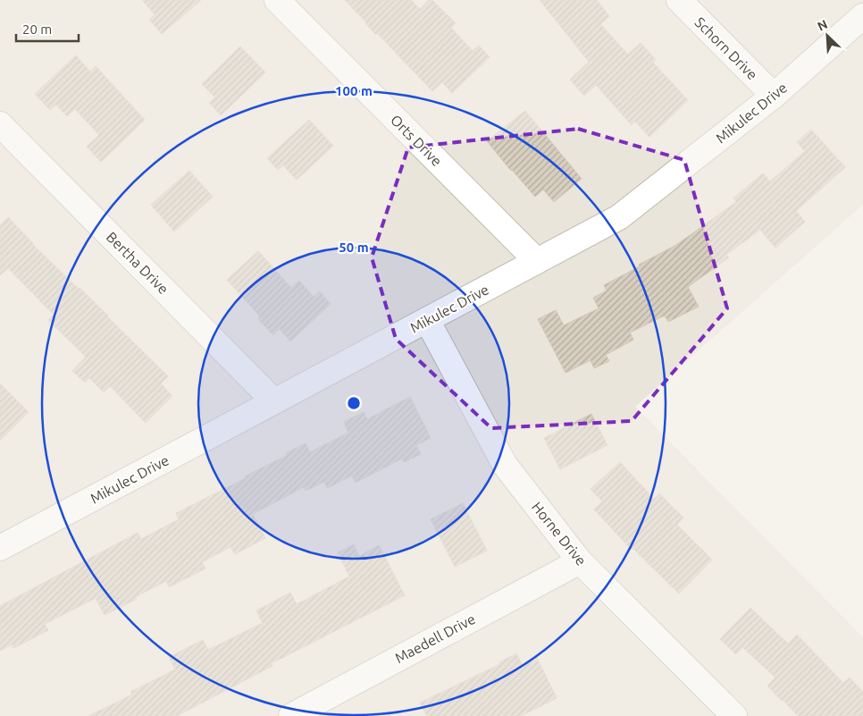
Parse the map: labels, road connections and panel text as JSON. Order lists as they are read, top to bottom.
{
  "streets": {
    "street": [
      "Schorn Drive",
      "Mikulec Drive",
      "Orts Drive",
      "Bertha Drive",
      "Horne Drive",
      "Maedell Drive"
    ]
  },
  "crossings": [
    ["Schorn Drive", "Mikulec Drive"],
    ["Mikulec Drive", "Orts Drive"],
    ["Mikulec Drive", "Bertha Drive"],
    ["Mikulec Drive", "Horne Drive"],
    ["Horne Drive", "Maedell Drive"]
  ],
  "scale_bar": "20 m",
  "north": "top left",
  "rings": ["100 m", "50 m"]
}
